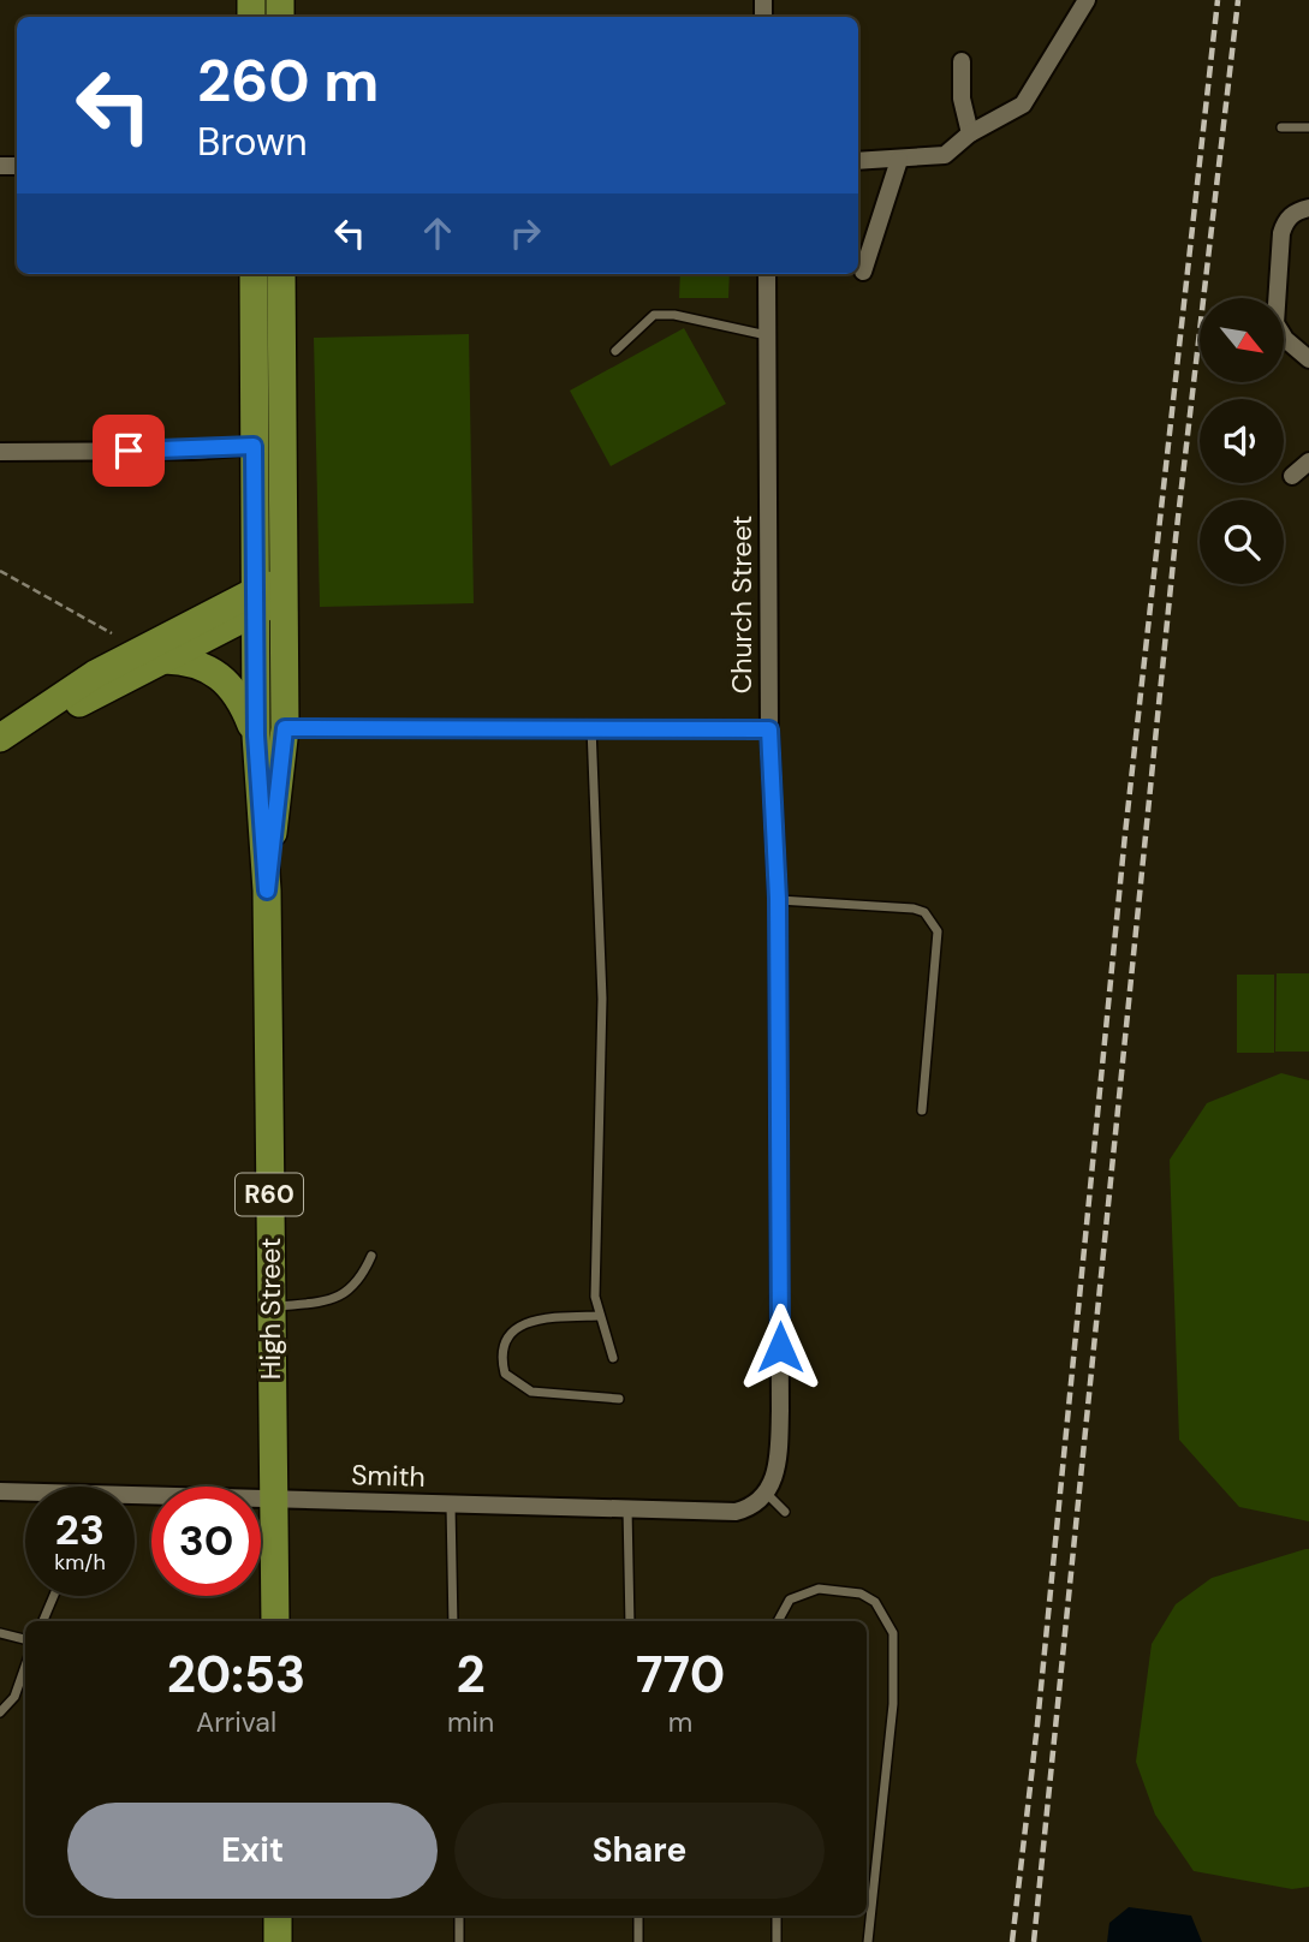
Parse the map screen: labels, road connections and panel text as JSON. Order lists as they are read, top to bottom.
{
  "streets": {
    "main road": ["R60", "High Street"],
    "street": ["Church Street", "Smith"]
  },
  "crossings": [
    ["Church Street", "Smith"],
    ["High Street", "Smith"]
  ],
  "north": "bottom right",
  "page": {
    "turn": ["260 m", "Brown"],
    "speed": "23 km/h",
    "limit": "30",
    "eta": [
      "20:53",
      "Arrival",
      "2",
      "min",
      "770",
      "m"
    ],
    "buttons": ["Exit", "Share"]
  }
}
